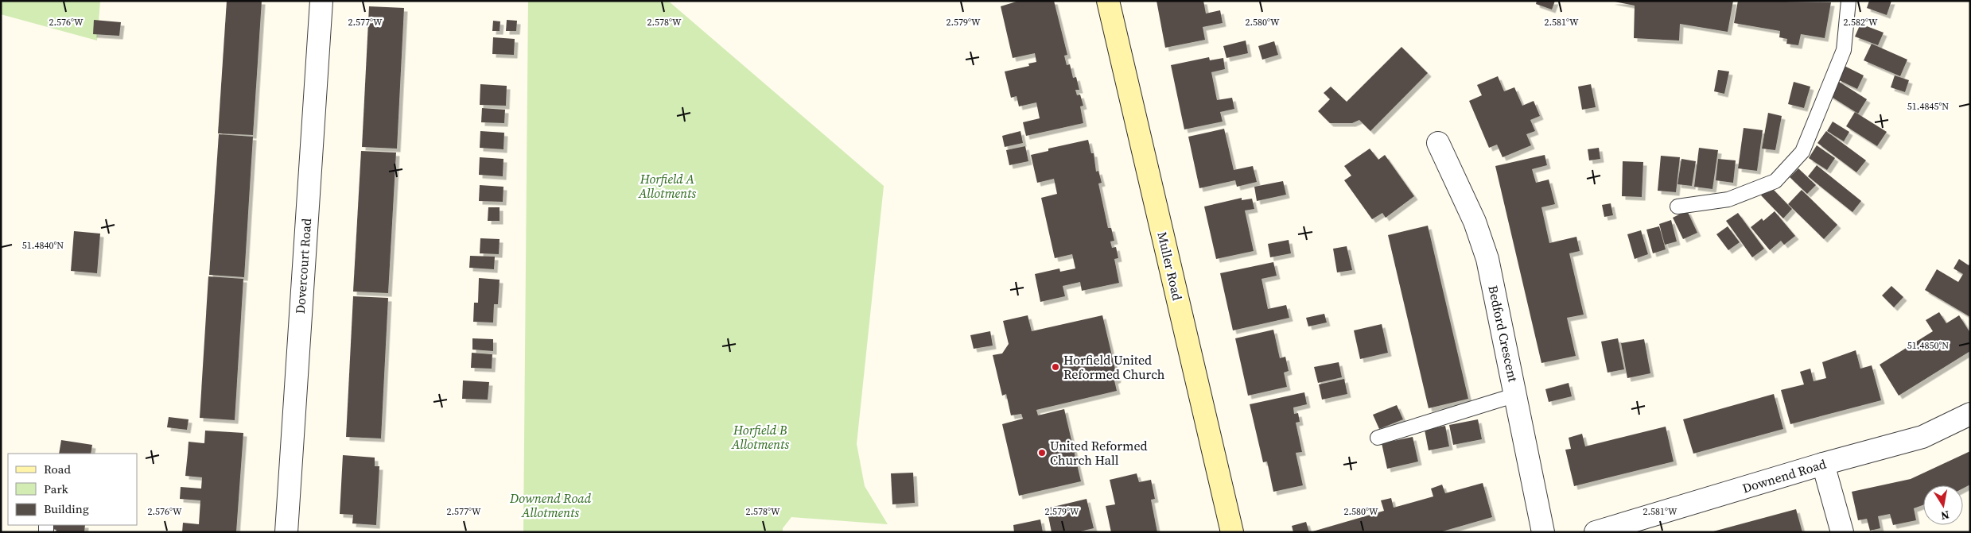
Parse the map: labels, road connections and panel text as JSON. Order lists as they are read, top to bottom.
{
  "streets": {
    "main road": ["Muller Road"],
    "street": ["Dovercourt Road", "Bedford Crescent", "Downend Road"]
  },
  "parks": ["Horfield A Allotments", "Horfield B Allotments", "Downend Road Allotments"],
  "places": ["Horfield United Reformed Church", "United Reformed Church Hall"],
  "legend": ["Road", "Park", "Building"],
  "north": "bottom",
  "coordinates": [
    "2.576°W",
    "2.577°W",
    "2.578°W",
    "2.579°W",
    "2.580°W",
    "2.581°W",
    "2.582°W",
    "51.4845°N",
    "51.4840°N",
    "51.4850°N"
  ]
}
